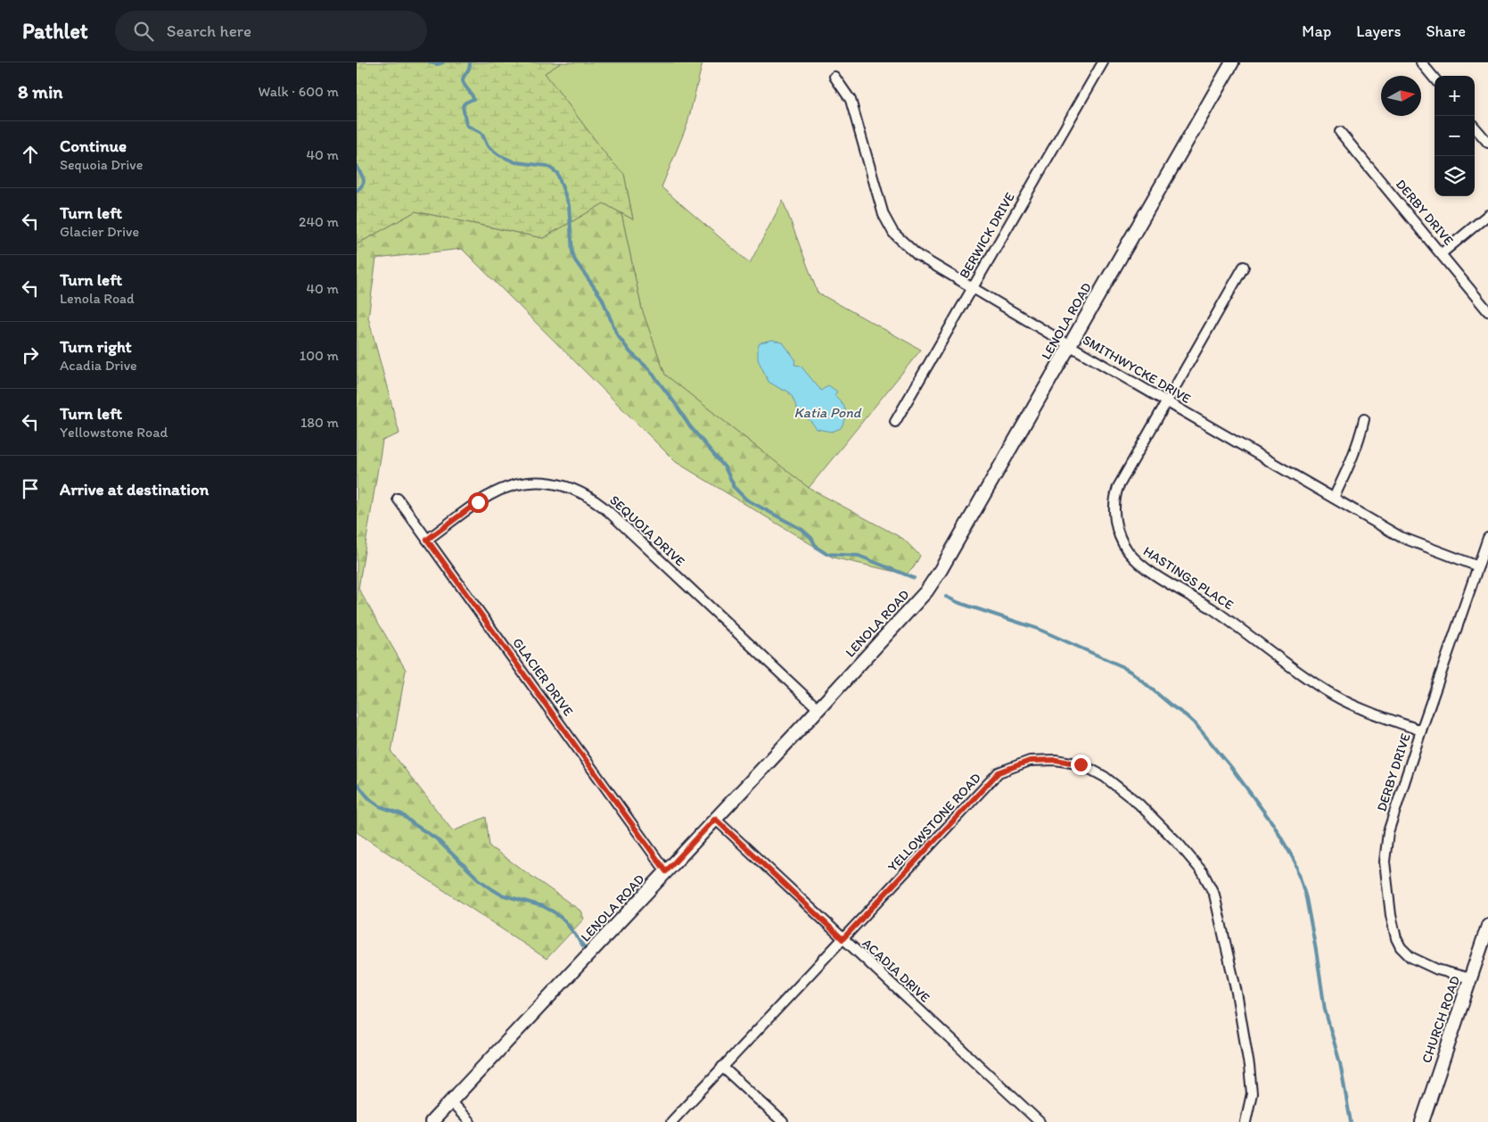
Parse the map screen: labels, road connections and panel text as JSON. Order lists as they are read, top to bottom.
{
  "streets": {
    "main road": ["LENOLA ROAD", "CHURCH ROAD"],
    "street": [
      "DERBY DRIVE",
      "BERWICK DRIVE",
      "SMITHWYCKE DRIVE",
      "SEQUOIA DRIVE",
      "HASTINGS PLACE",
      "GLACIER DRIVE",
      "YELLOWSTONE ROAD",
      "ACADIA DRIVE"
    ]
  },
  "crossings": [
    ["DERBY DRIVE", "SMITHWYCKE DRIVE"],
    ["DERBY DRIVE", "HASTINGS PLACE"],
    ["DERBY DRIVE", "CHURCH ROAD"],
    ["BERWICK DRIVE", "SMITHWYCKE DRIVE"],
    ["LENOLA ROAD", "SMITHWYCKE DRIVE"],
    ["LENOLA ROAD", "SEQUOIA DRIVE"],
    ["LENOLA ROAD", "GLACIER DRIVE"],
    ["LENOLA ROAD", "ACADIA DRIVE"],
    ["SMITHWYCKE DRIVE", "HASTINGS PLACE"],
    ["SEQUOIA DRIVE", "GLACIER DRIVE"],
    ["YELLOWSTONE ROAD", "ACADIA DRIVE"]
  ],
  "water": ["Katia Pond"],
  "north": "right",
  "page": {
    "header": "Pathlet",
    "search": "Search here",
    "nav": ["Map", "Layers", "Share"],
    "heading": ["8 min", "Walk · 600 m"],
    "map_buttons": ["+", "−"],
    "list": [
      ["Continue", "Sequoia Drive", "40 m"],
      ["Turn left", "Glacier Drive", "240 m"],
      ["Turn left", "Lenola Road", "40 m"],
      ["Turn right", "Acadia Drive", "100 m"],
      ["Turn left", "Yellowstone Road", "180 m"],
      "Arrive at destination"
    ]
  }
}
